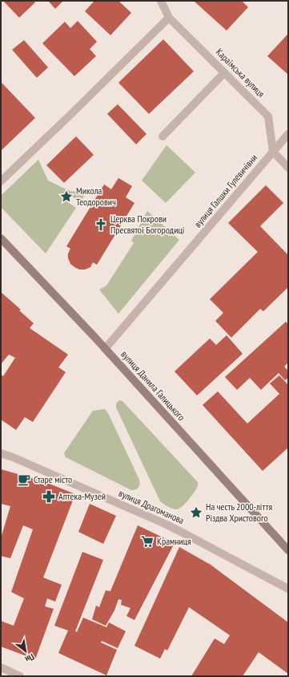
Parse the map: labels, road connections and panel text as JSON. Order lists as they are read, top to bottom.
{
  "streets": {
    "main road": ["вулиця Данила Галицького"],
    "street": ["Караїмська вулиця", "вулиця Галшки Гулевичівни", "вулиця Драгоманова"]
  },
  "crossings": [
    ["Караїмська вулиця", "вулиця Галшки Гулевичівни"],
    ["вулиця Галшки Гулевичівни", "вулиця Данила Галицького"]
  ],
  "places": {
    "place": ["Микола Теодорович", "На честь 2000-ліття Різдва Христового"],
    "church": ["Церква Покрови Пресвятої Богородиці"],
    "cafe": ["Старе місто"],
    "pharmacy": ["Аптека-Музей"],
    "supermarket": ["Крамниця"]
  },
  "north": "bottom right"
}
